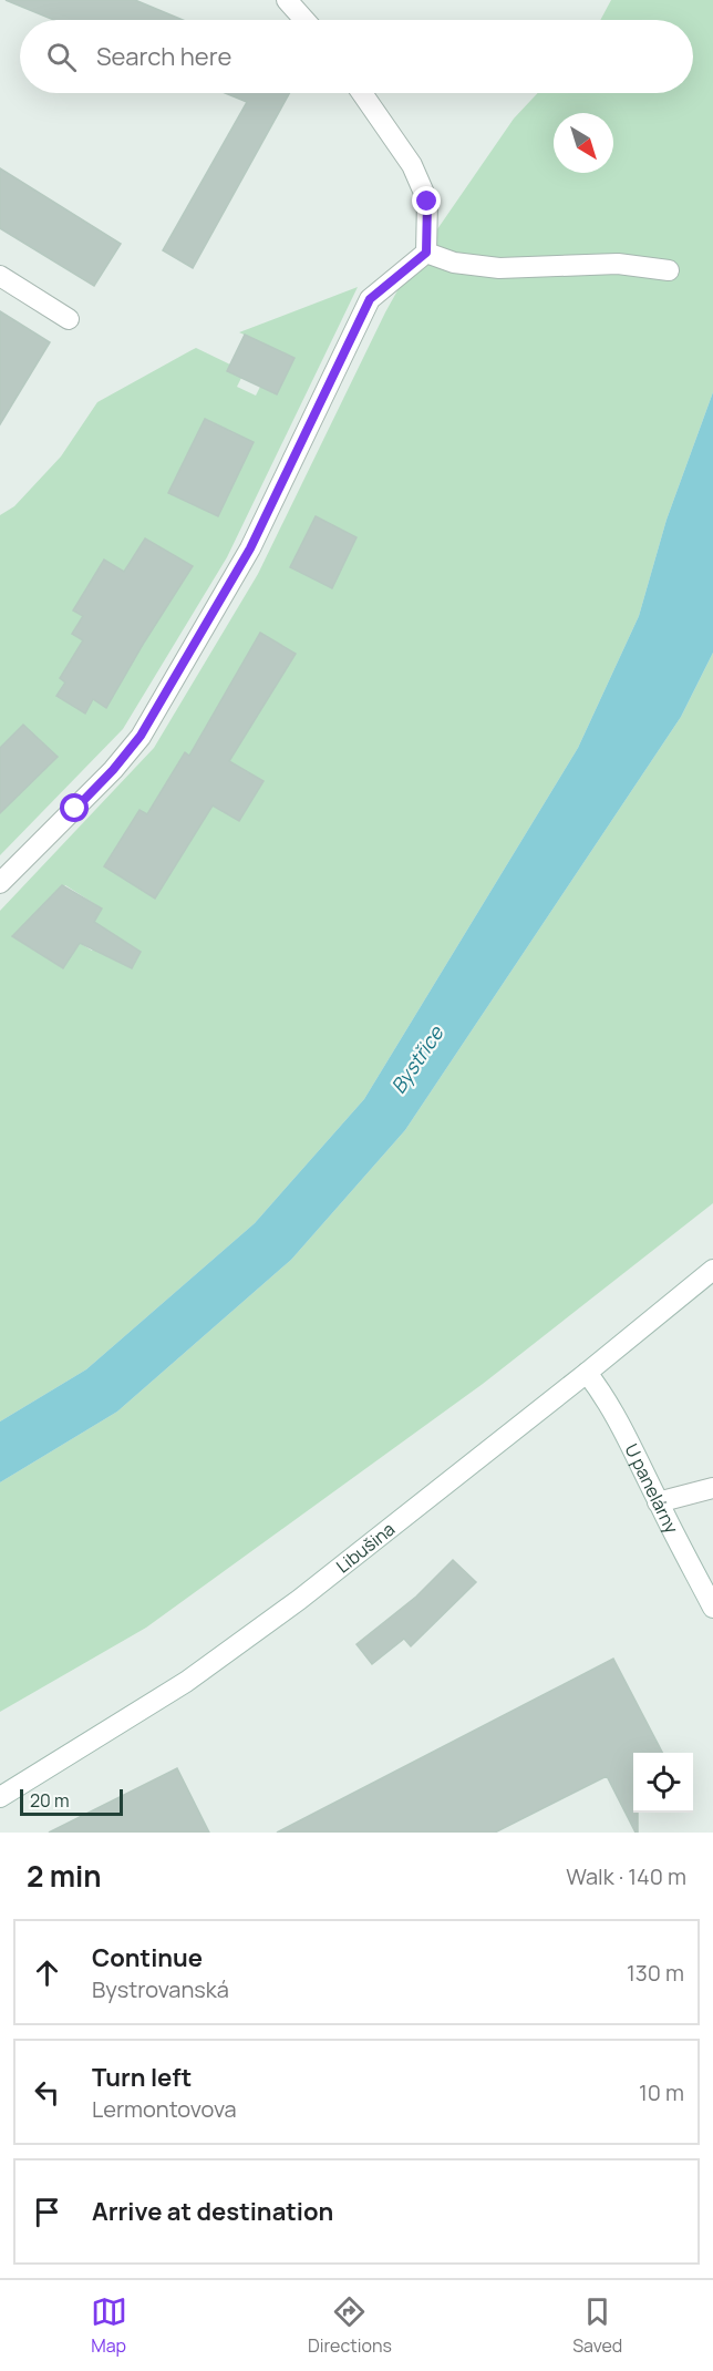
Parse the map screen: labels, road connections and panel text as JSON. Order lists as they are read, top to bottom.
{
  "streets": {
    "street": ["U panelárny", "Libušina"]
  },
  "crossings": [
    ["U panelárny", "Libušina"]
  ],
  "water": ["Bystřice"],
  "scale_bar": "20 m",
  "north": "bottom right",
  "page": {
    "search": "Search here",
    "scale": "20 m",
    "heading": ["2 min", "Walk · 140 m"],
    "list": [
      ["Continue", "Bystrovanská", "130 m"],
      ["Turn left", "Lermontovova", "10 m"],
      "Arrive at destination"
    ],
    "nav": ["Map", "Directions", "Saved"]
  }
}
